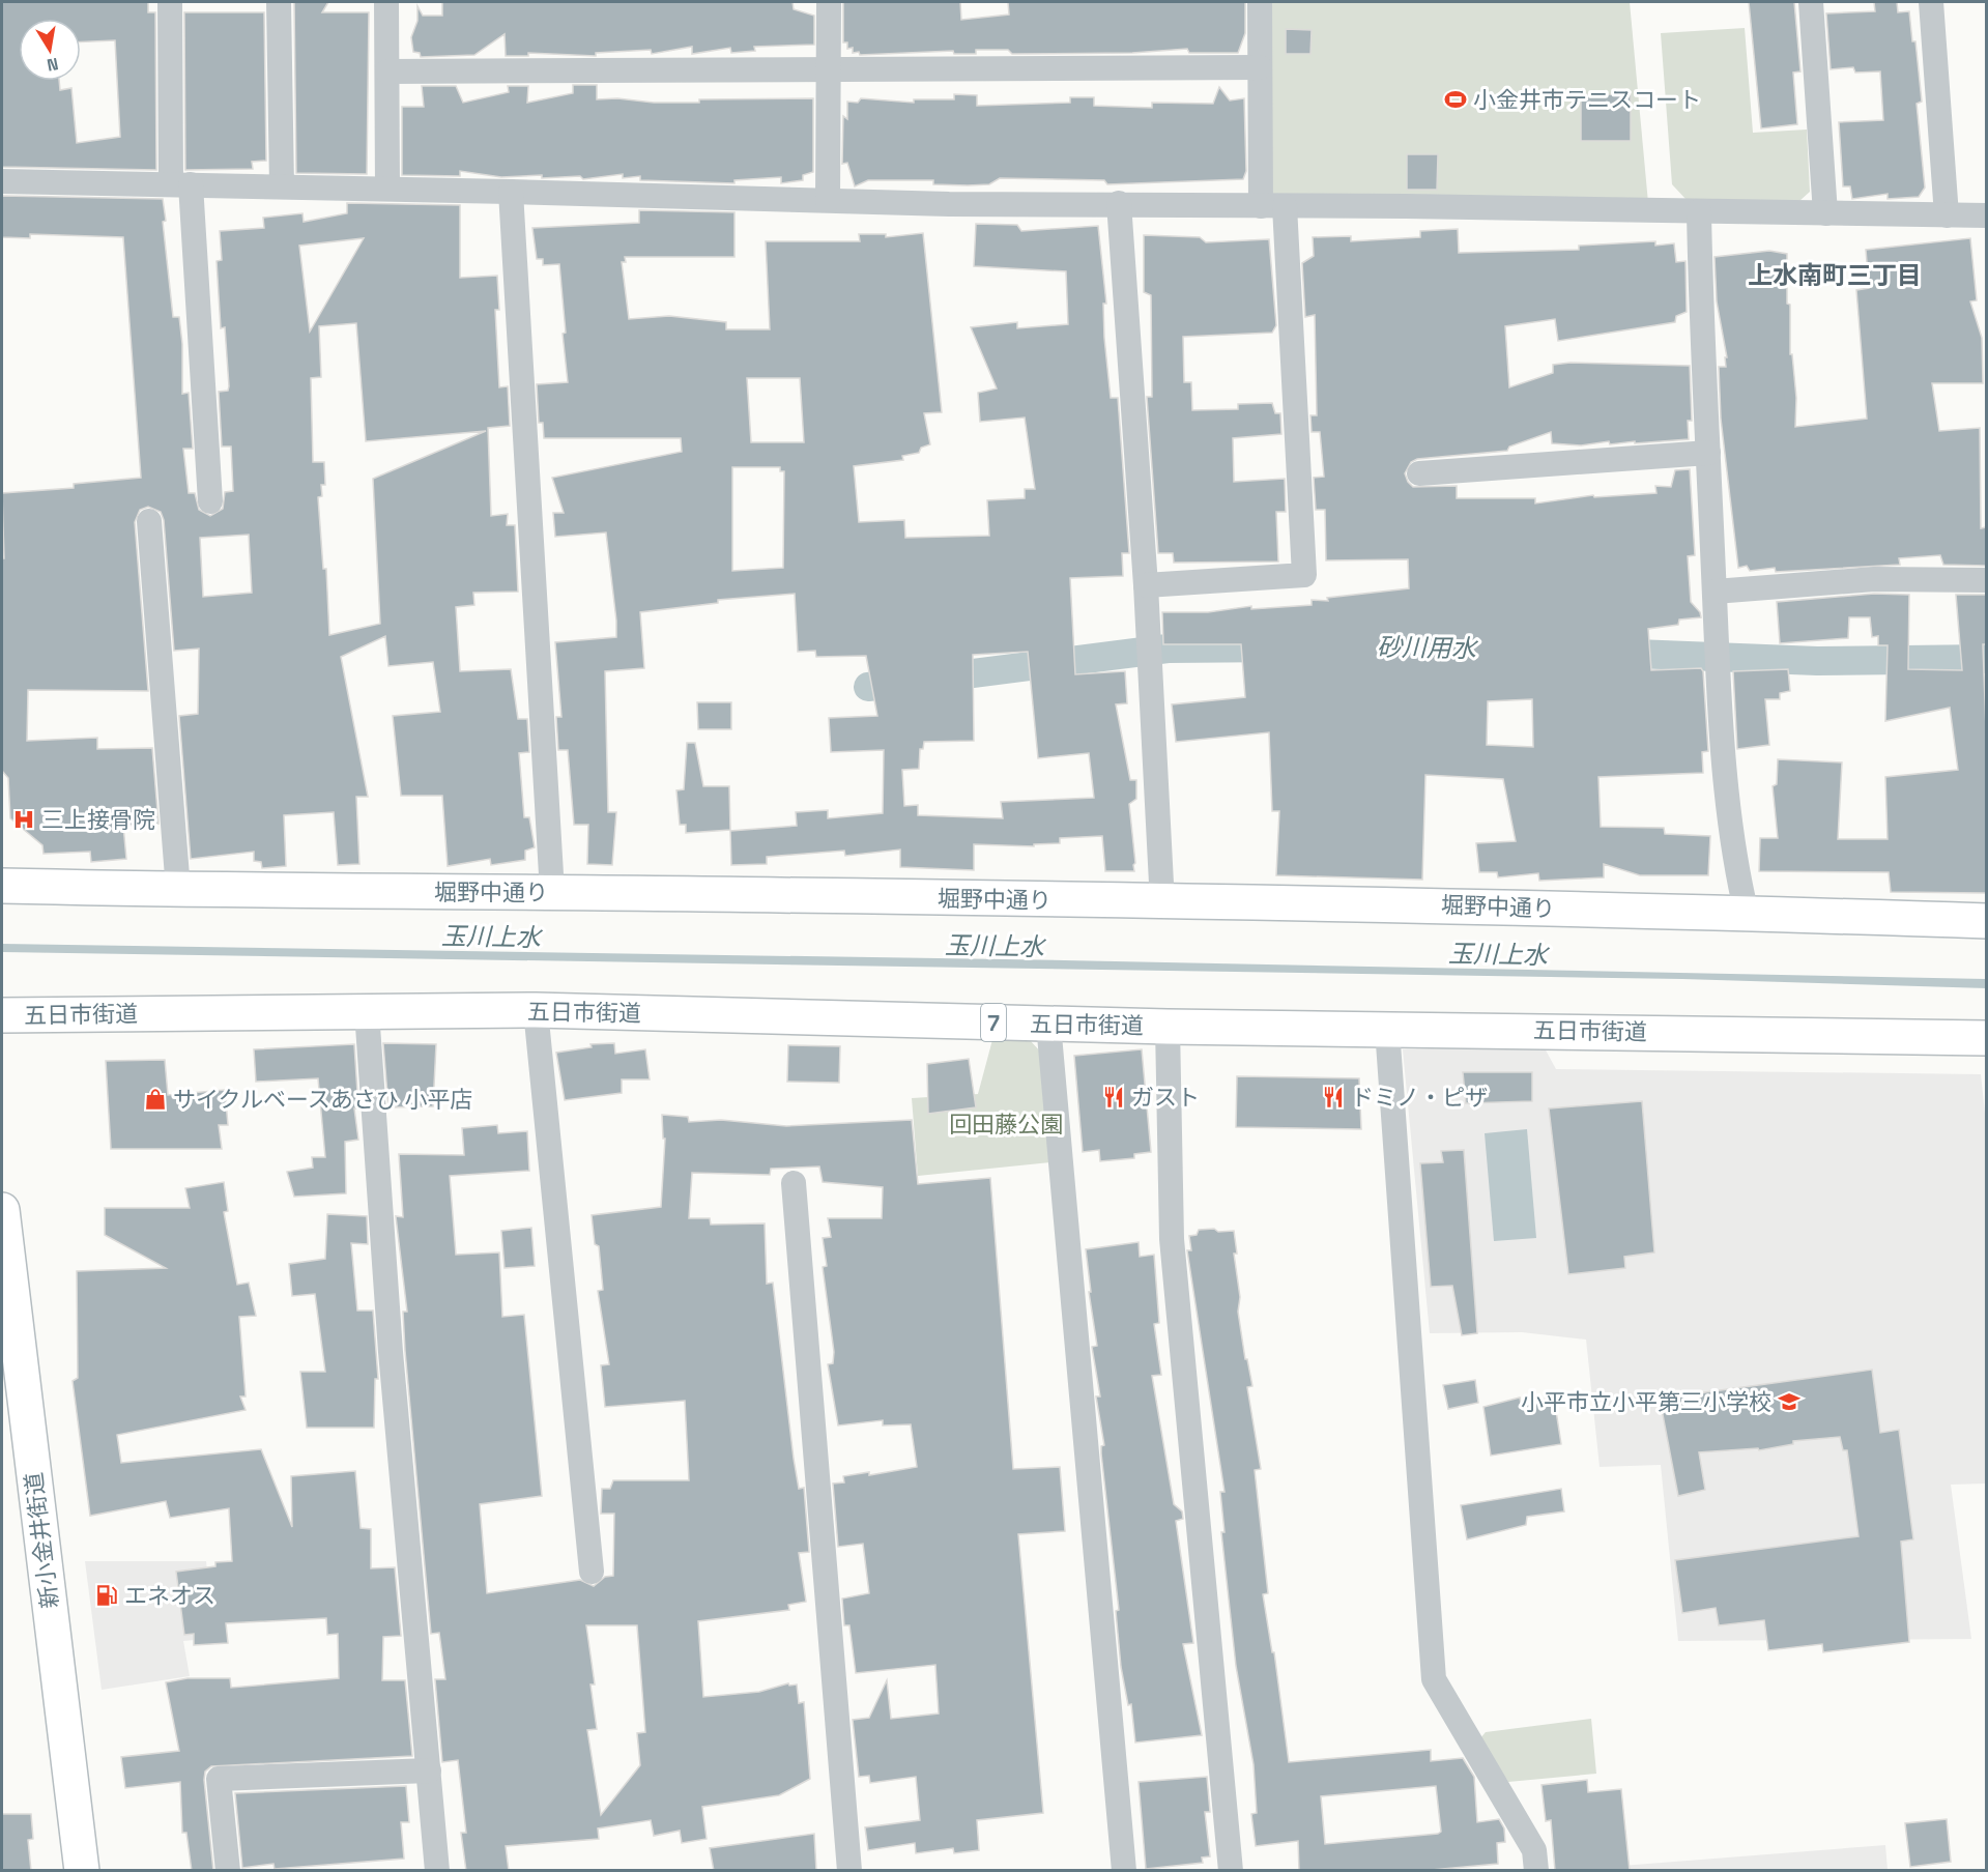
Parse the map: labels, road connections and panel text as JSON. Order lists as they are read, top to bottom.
{
  "streets": {
    "main road": [
      "堀野中通り",
      "五日市街道",
      "7",
      "新小金井街道"
    ]
  },
  "districts": ["上水南町三丁目"],
  "water": ["砂川用水", "玉川上水"],
  "parks": ["回田藤公園"],
  "places": {
    "sports": ["小金井市テニスコート"],
    "hospital": ["三上接骨院"],
    "restaurant": ["ガスト", "ドミノ・ピザ"],
    "shop": ["サイクルベースあさひ 小平店"],
    "school or university": ["小平市立小平第三小学校"],
    "fuel station": ["エネオス"]
  },
  "north": "bottom"
}
